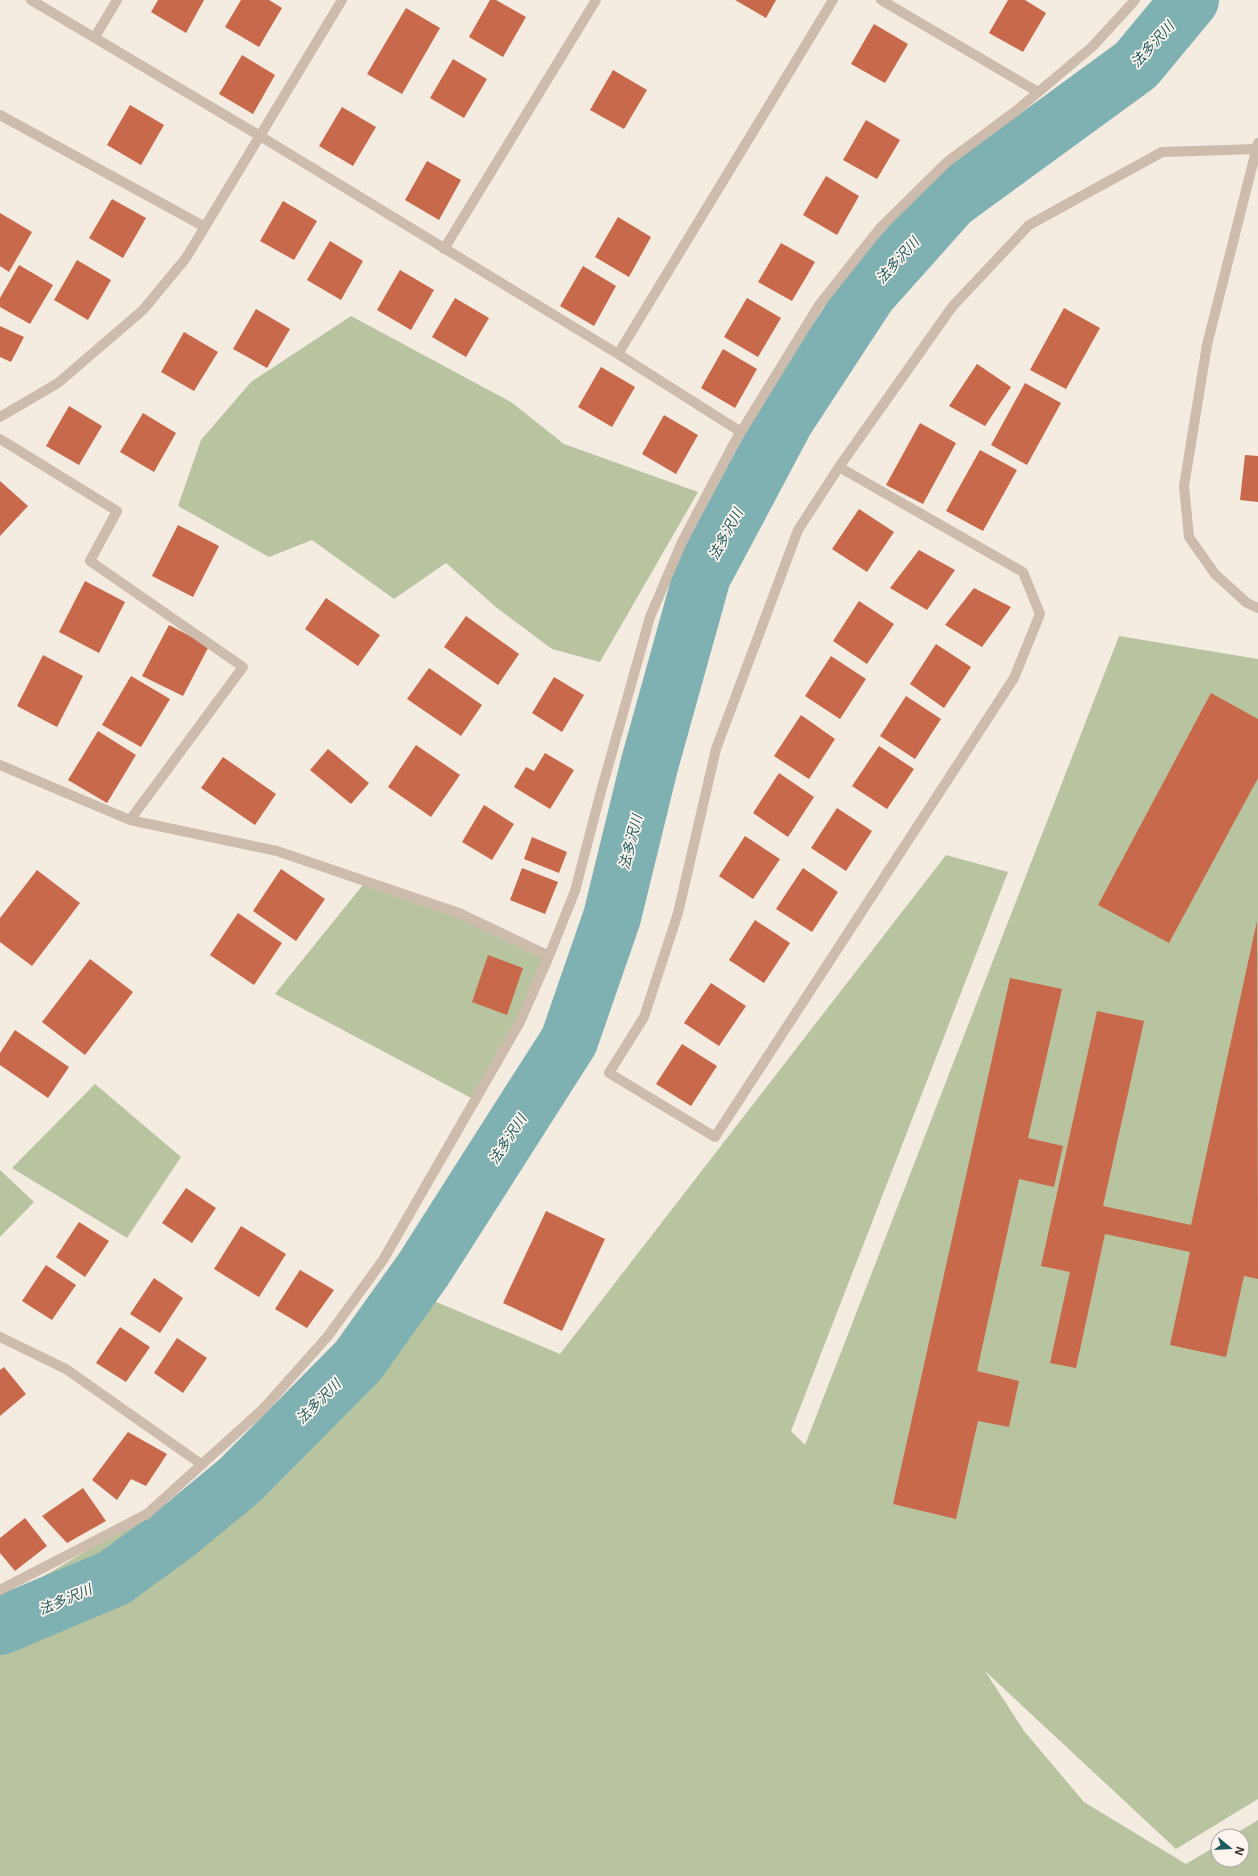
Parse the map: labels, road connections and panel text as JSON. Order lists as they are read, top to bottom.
{
  "water": ["法多沢川"],
  "north": "right"
}
